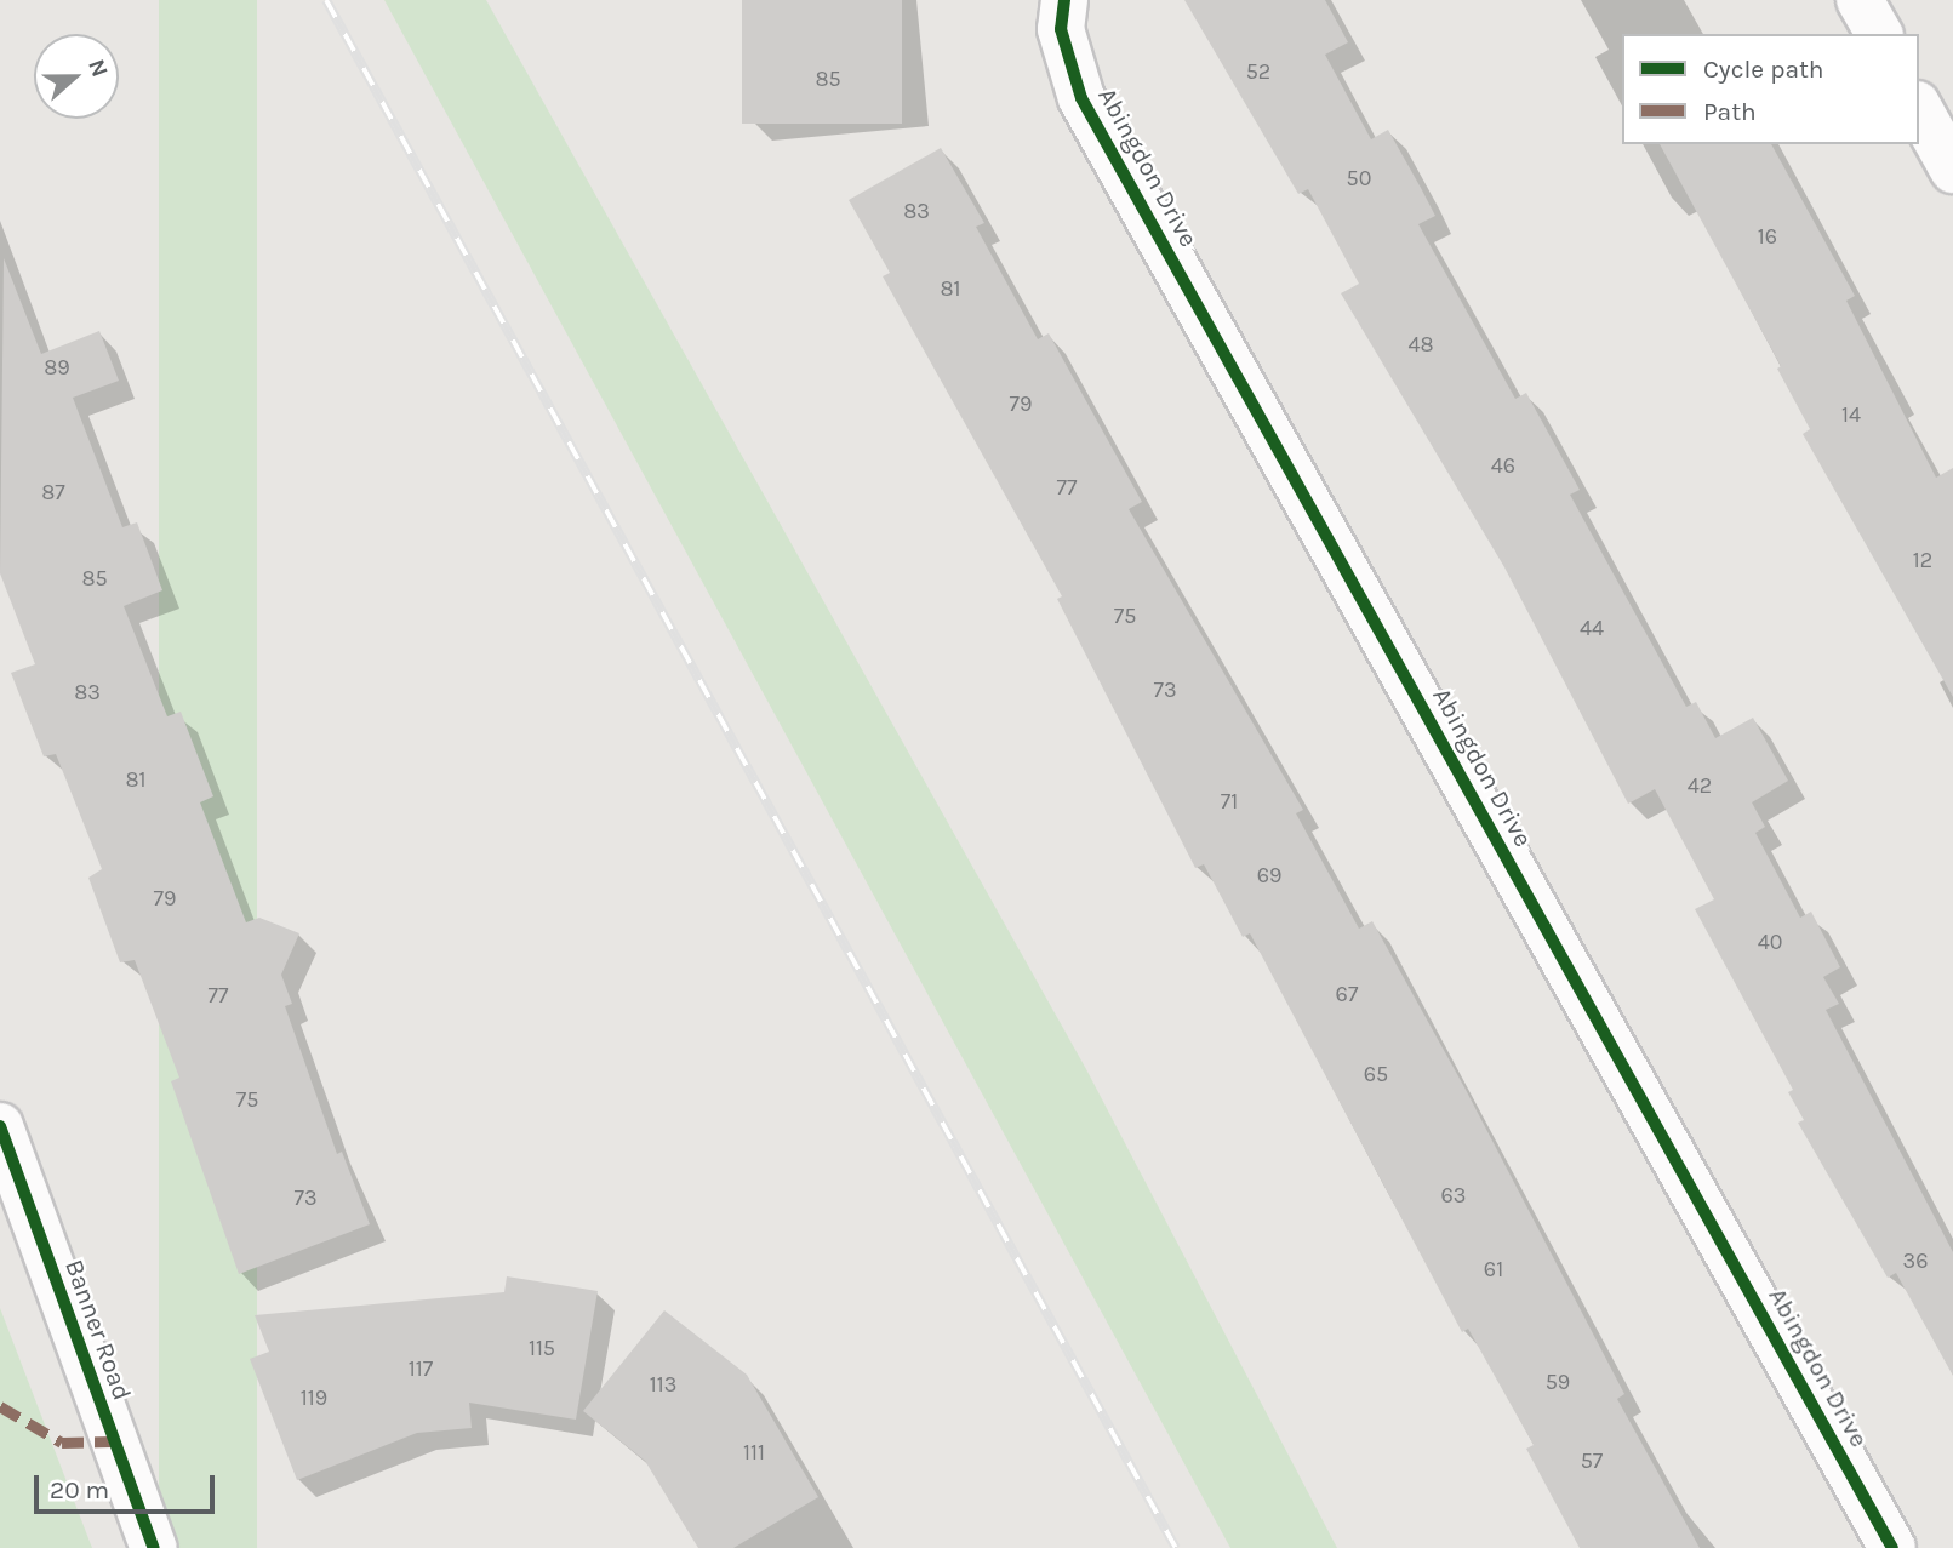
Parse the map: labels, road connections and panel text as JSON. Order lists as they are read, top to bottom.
{
  "streets": {
    "street": ["Abingdon Drive", "Banner Road"]
  },
  "house_numbers": [
    "52",
    "85",
    "50",
    "83",
    "16",
    "81",
    "48",
    "89",
    "79",
    "14",
    "46",
    "77",
    "87",
    "12",
    "85",
    "75",
    "44",
    "73",
    "83",
    "81",
    "42",
    "71",
    "69",
    "79",
    "40",
    "67",
    "77",
    "65",
    "75",
    "63",
    "73",
    "36",
    "61",
    "115",
    "117",
    "59",
    "113",
    "119",
    "111",
    "57"
  ],
  "legend": ["Cycle path", "Path"],
  "scale_bar": "20 m",
  "north": "right"
}
